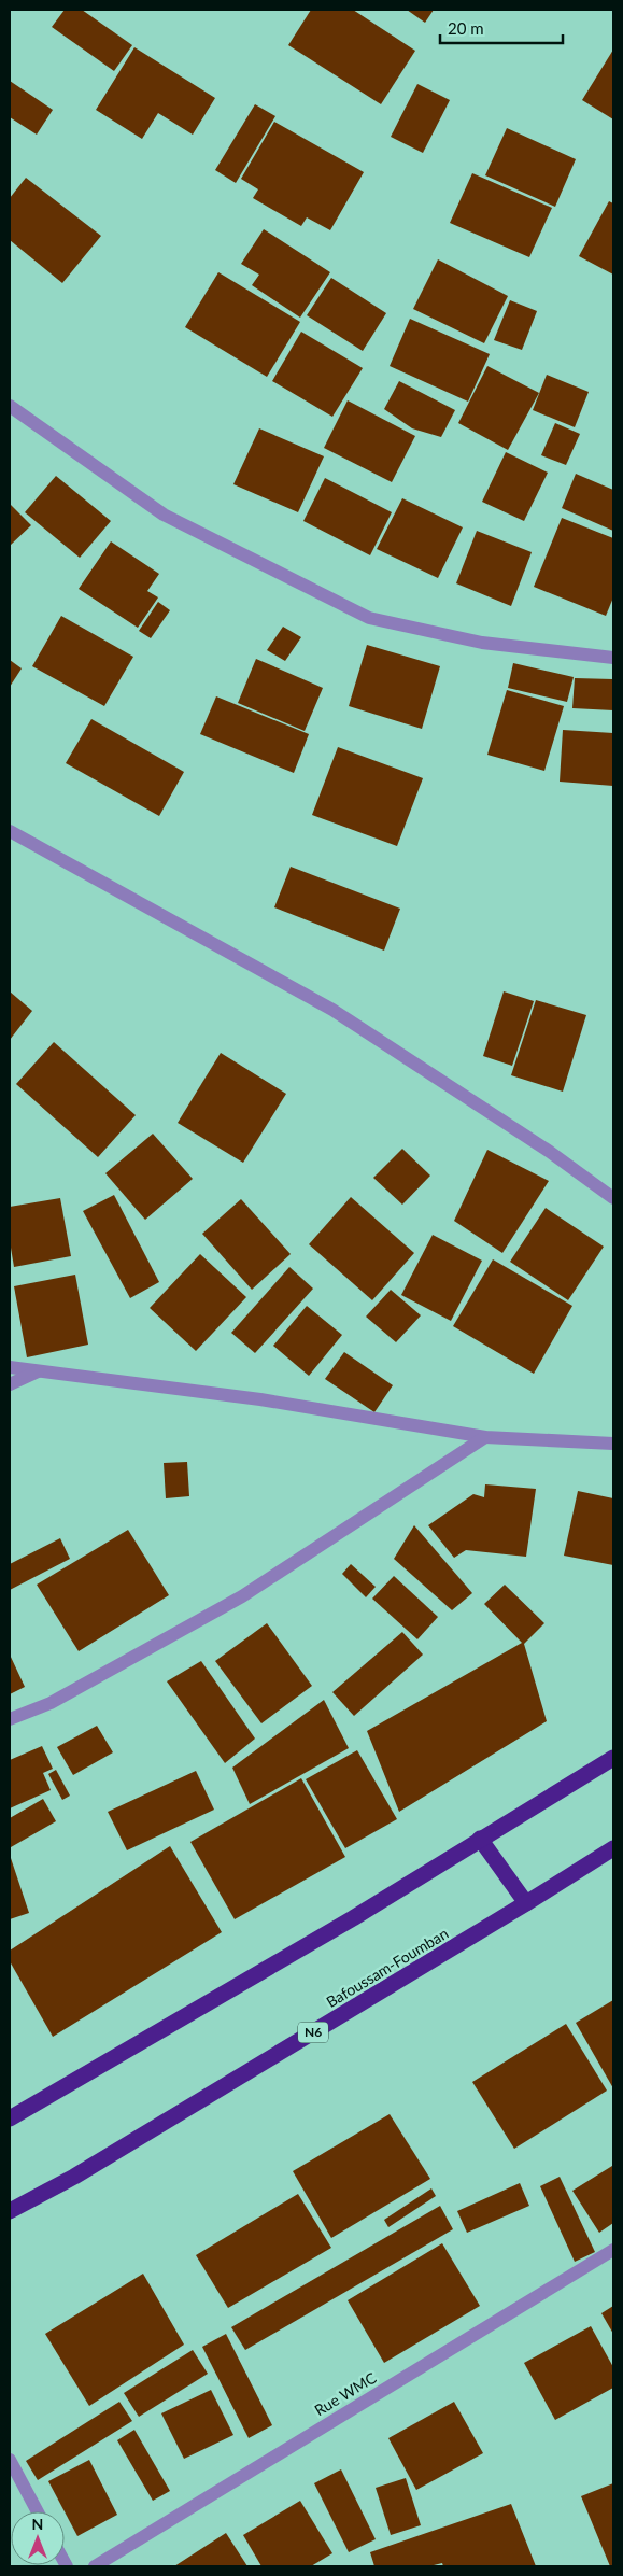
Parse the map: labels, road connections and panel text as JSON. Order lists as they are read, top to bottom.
{
  "streets": {
    "highway": ["Bafoussam-Foumban", "N6"],
    "street": ["Rue WMC"]
  },
  "scale_bar": "20 m",
  "north": "top"
}
